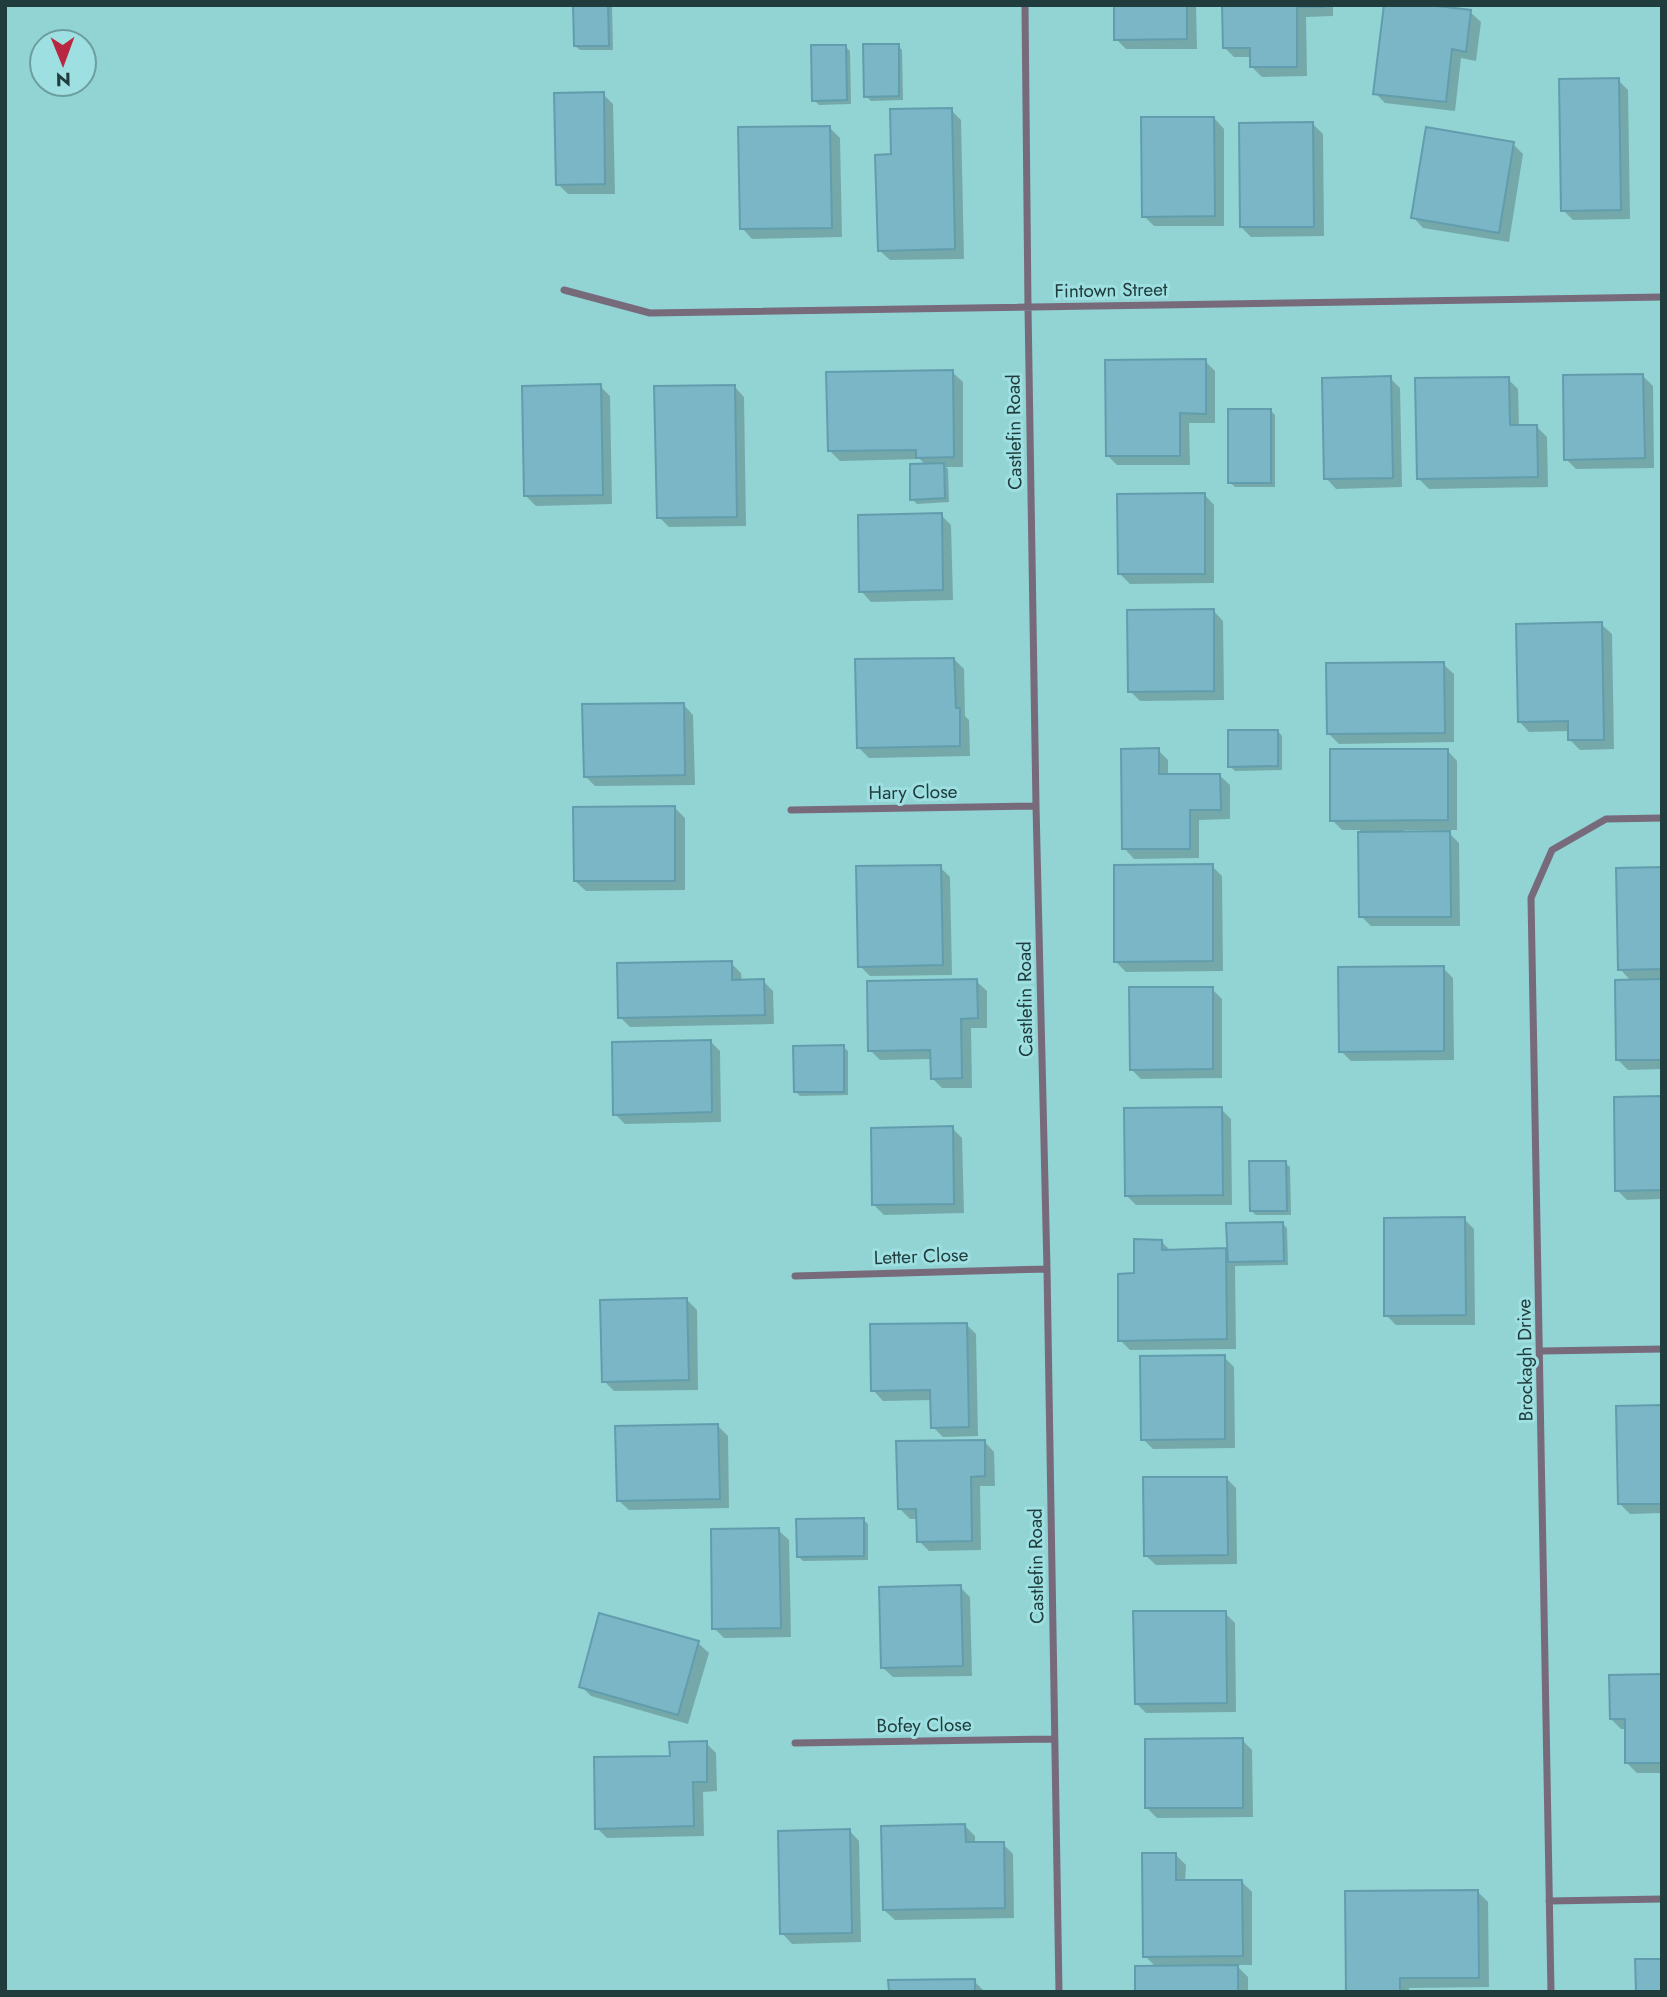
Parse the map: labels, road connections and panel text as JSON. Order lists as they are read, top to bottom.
{
  "streets": {
    "street": [
      "Fintown Street",
      "Castlefin Road",
      "Hary Close",
      "Letter Close",
      "Brockagh Drive",
      "Bofey Close"
    ]
  },
  "crossings": [
    ["Fintown Street", "Castlefin Road"],
    ["Castlefin Road", "Hary Close"],
    ["Castlefin Road", "Letter Close"],
    ["Castlefin Road", "Bofey Close"]
  ],
  "north": "bottom"
}
